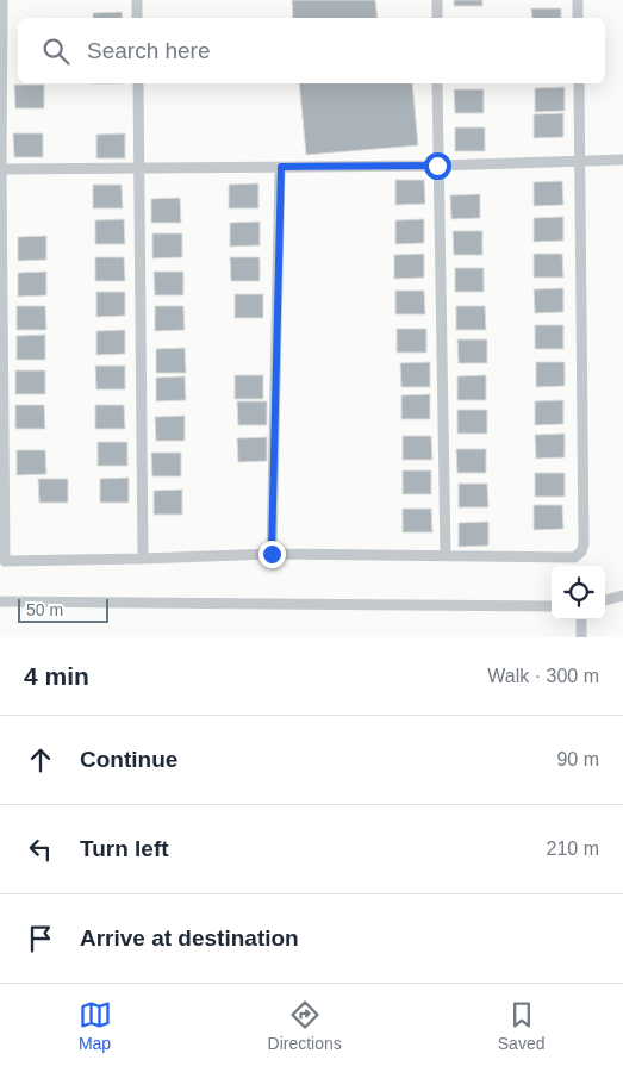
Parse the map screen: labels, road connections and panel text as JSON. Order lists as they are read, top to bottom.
{
  "scale_bar": "50 m",
  "page": {
    "search": "Search here",
    "scale": "50 m",
    "heading": ["4 min", "Walk · 300 m"],
    "list": [
      ["Continue", "90 m"],
      ["Turn left", "210 m"],
      "Arrive at destination"
    ],
    "nav": ["Map", "Directions", "Saved"]
  }
}
